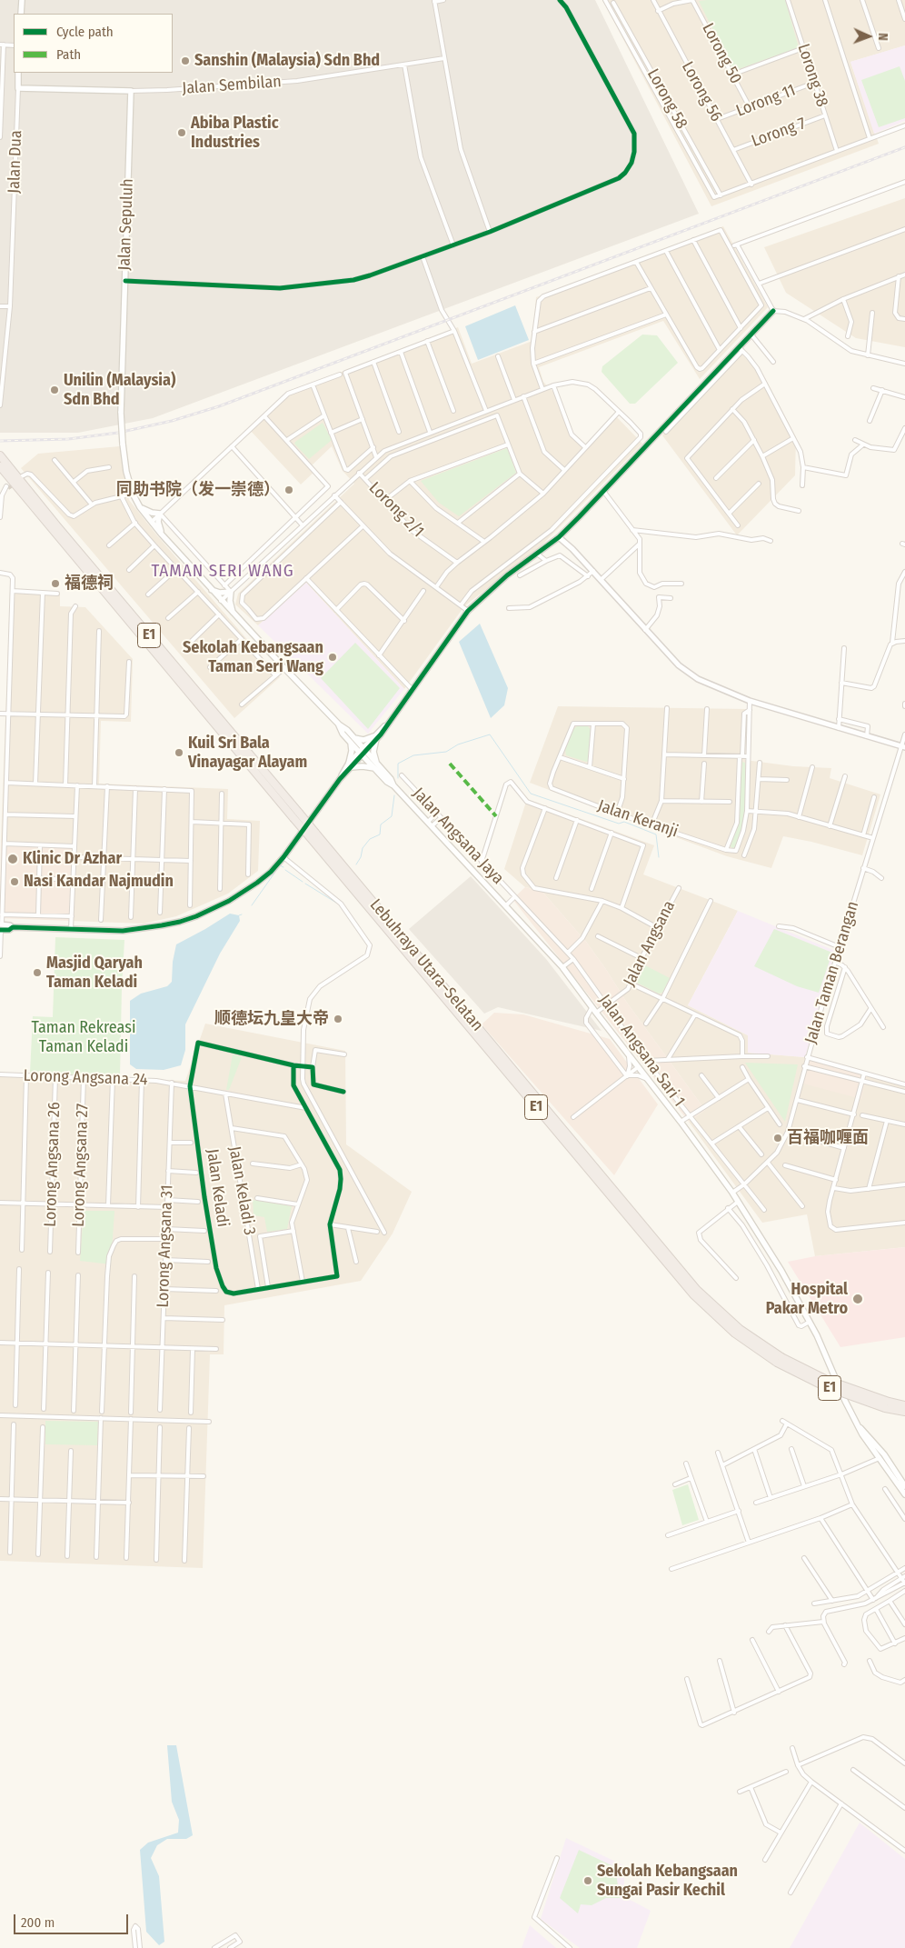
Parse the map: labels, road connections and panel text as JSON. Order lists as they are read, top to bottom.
{
  "streets": {
    "highway": ["E1", "Lebuhraya Utara–Selatan"],
    "main road": ["Jalan Sembilan", "Jalan Dua", "Jalan Sepuluh"],
    "street": [
      "Lorong 50",
      "Lorong 38",
      "Lorong 56",
      "Lorong 58",
      "Lorong 11",
      "Lorong 7",
      "Lorong 2/1",
      "Jalan Keranji",
      "Jalan Angsana Jaya",
      "Jalan Angsana",
      "Jalan Taman Berangan",
      "Jalan Angsana Sari 1",
      "Lorong Angsana 24",
      "Lorong Angsana 26",
      "Lorong Angsana 27",
      "Jalan Keladi",
      "Jalan Keladi 3",
      "Lorong Angsana 31"
    ]
  },
  "crossings": [
    ["Lorong 50", "Lorong 11"],
    ["Lorong 38", "Lorong 11"],
    ["Lorong 38", "Lorong 7"],
    ["Jalan Sembilan", "Jalan Dua"],
    ["Jalan Sembilan", "Jalan Sepuluh"],
    ["Lorong 56", "Lorong 11"],
    ["Lorong 56", "Lorong 7"],
    ["Jalan Sepuluh", "Jalan Angsana"],
    ["Jalan Sepuluh", "Jalan Taman Berangan"],
    ["Jalan Angsana Jaya", "Jalan Angsana Sari 1"],
    ["Jalan Angsana", "Jalan Angsana Sari 1"],
    ["Jalan Taman Berangan", "Jalan Angsana Sari 1"],
    ["Lorong Angsana 24", "Lorong Angsana 26"],
    ["Lorong Angsana 24", "Lorong Angsana 27"],
    ["Lorong Angsana 24", "Jalan Keladi"],
    ["Lorong Angsana 24", "Jalan Keladi 3"],
    ["Lorong Angsana 24", "Lorong Angsana 31"],
    ["Jalan Keladi", "Jalan Keladi 3"]
  ],
  "districts": ["TAMAN SERI WANG"],
  "parks": ["Taman Rekreasi Taman Keladi"],
  "places": [
    "Sanshin (Malaysia) Sdn Bhd",
    "Abiba Plastic Industries",
    "Unilin (Malaysia) Sdn Bhd",
    "同助书院（发一崇德）",
    "福德祠",
    "Sekolah Kebangsaan Taman Seri Wang",
    "Kuil Sri Bala Vinayagar Alayam",
    "Klinic Dr Azhar",
    "Nasi Kandar Najmudin",
    "Masjid Qaryah Taman Keladi",
    "顺德坛九皇大帝",
    "百福咖喱面",
    "Hospital Pakar Metro",
    "Sekolah Kebangsaan Sungai Pasir Kechil"
  ],
  "legend": ["Cycle path", "Path"],
  "scale_bar": "200 m",
  "north": "right"
}
